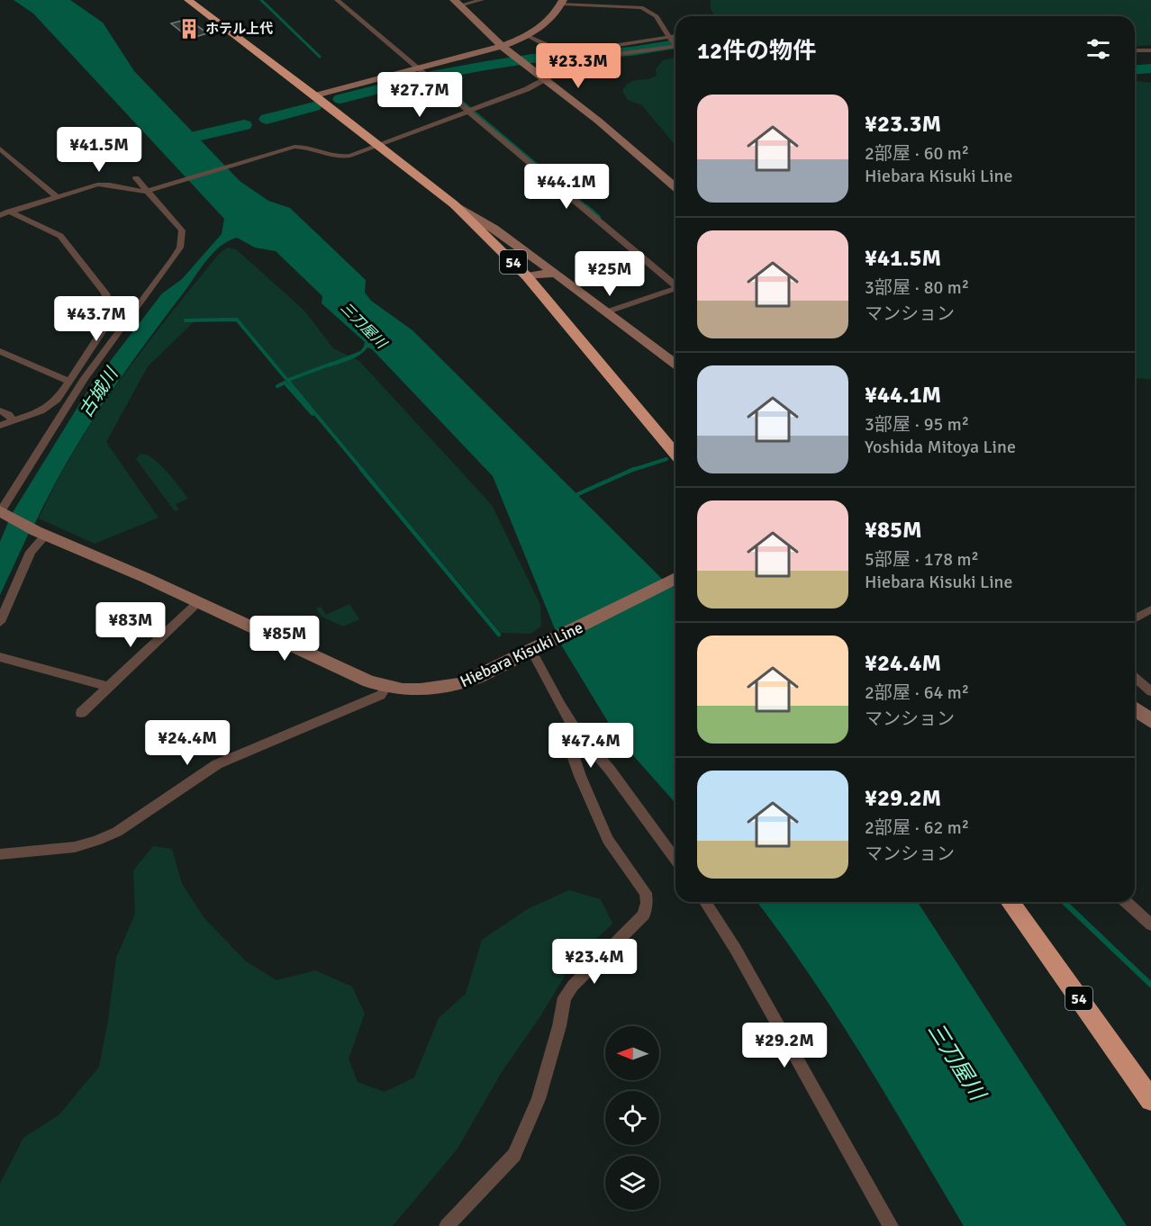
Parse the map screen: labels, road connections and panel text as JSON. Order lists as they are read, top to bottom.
{
  "streets": {
    "highway": ["54"],
    "main road": ["Hiebara Kisuki Line"]
  },
  "water": ["三刀屋川", "古城川"],
  "places": {
    "building": ["ホテル上代"]
  },
  "north": "left",
  "page": {
    "heading": "12件の物件",
    "price": [
      "¥23.3M",
      "¥27.7M",
      "¥41.5M",
      "¥44.1M",
      "¥25M",
      "¥43.7M",
      "¥83M",
      "¥85M",
      "¥24.4M",
      "¥47.4M",
      "¥23.4M",
      "¥29.2M"
    ],
    "list": [
      {
        "name": "¥23.3M",
        "note": "2部屋 · 60 m² · Hiebara Kisuki Line"
      },
      {
        "name": "¥41.5M",
        "note": "3部屋 · 80 m² · マンション"
      },
      {
        "name": "¥44.1M",
        "note": "3部屋 · 95 m² · Yoshida Mitoya Line"
      },
      {
        "name": "¥85M",
        "note": "5部屋 · 178 m² · Hiebara Kisuki Line"
      },
      {
        "name": "¥24.4M",
        "note": "2部屋 · 64 m² · マンション"
      },
      {
        "name": "¥29.2M",
        "note": "2部屋 · 62 m² · マンション"
      }
    ]
  }
}
